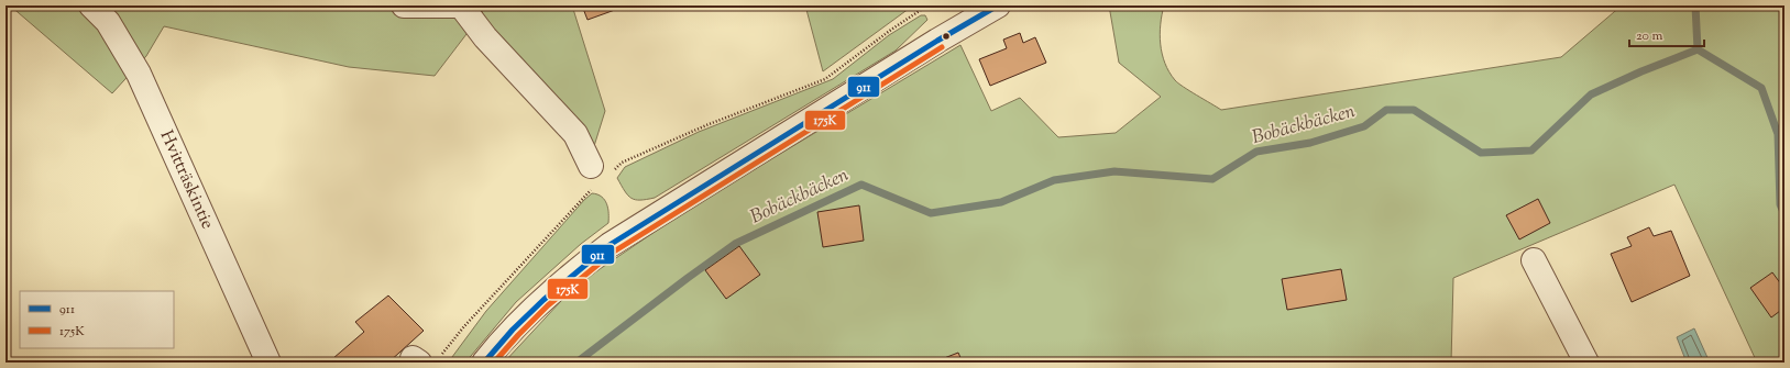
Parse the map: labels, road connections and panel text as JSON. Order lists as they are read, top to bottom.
{
  "streets": {
    "street": ["Hvitträskintie"]
  },
  "water": ["Bobäckbäcken"],
  "lines": ["transit line 911", "transit line 175K"],
  "legend": ["911", "175K"],
  "scale_bar": "20 m"
}
